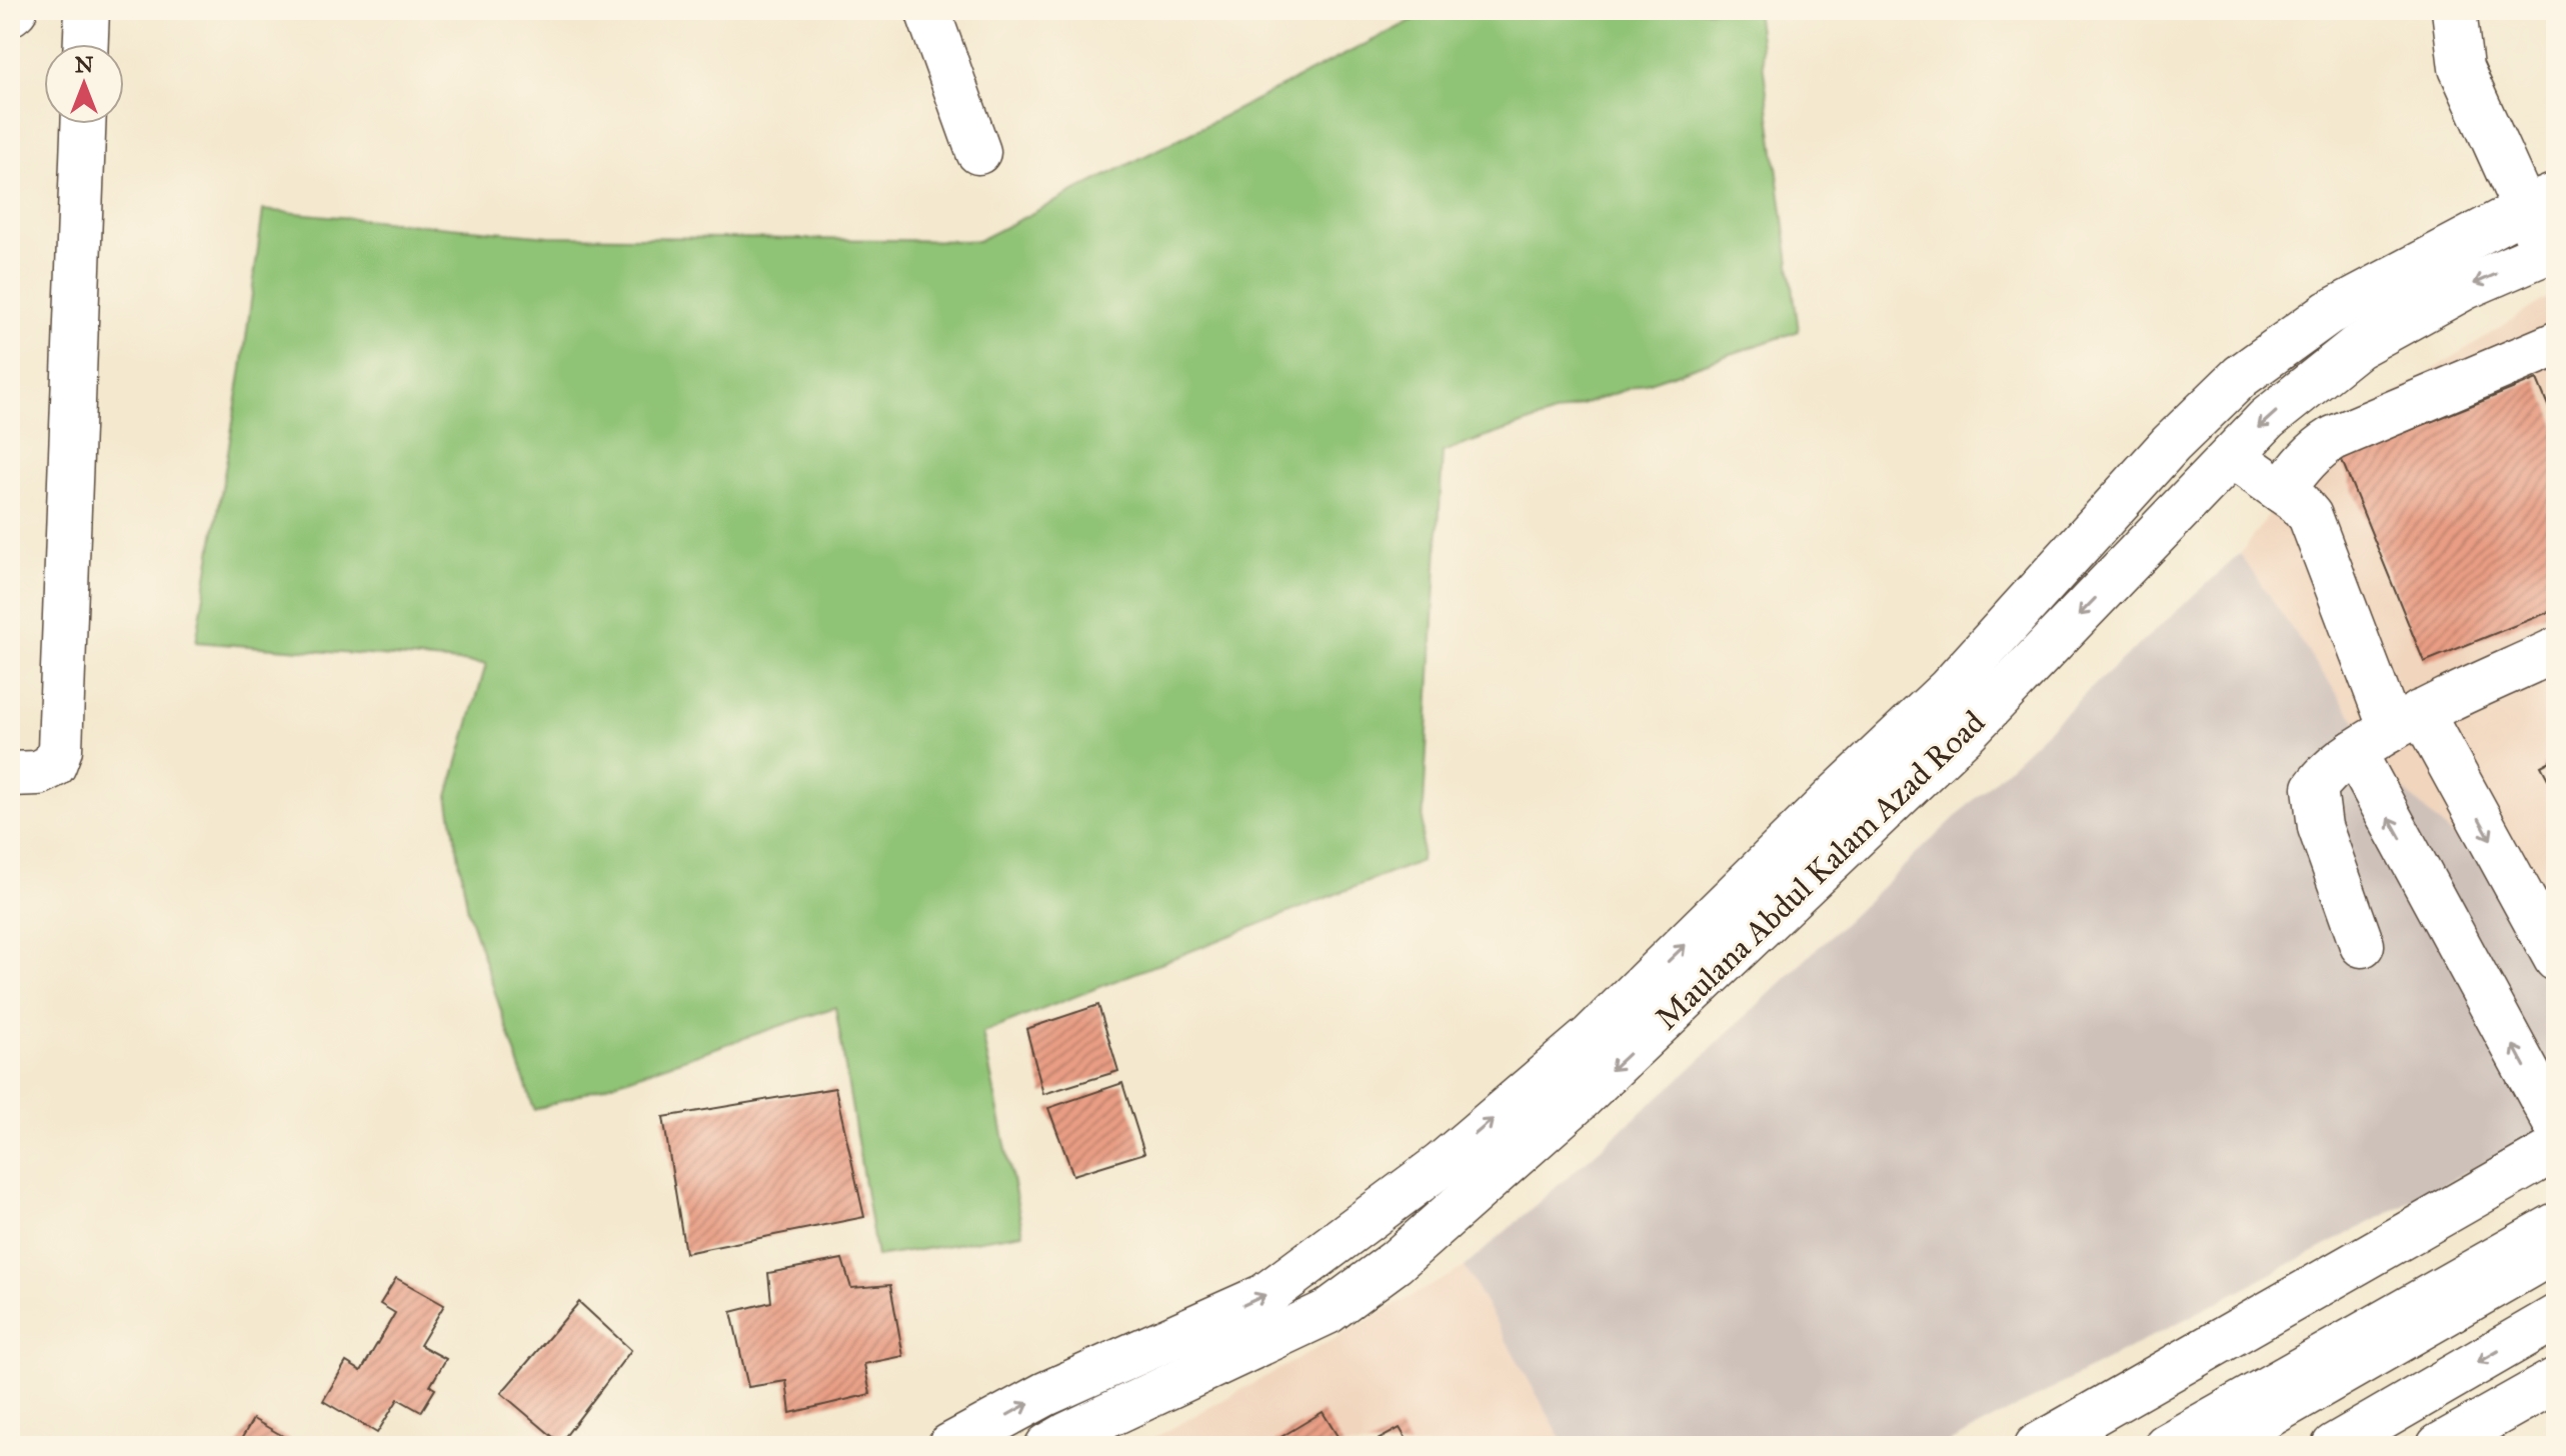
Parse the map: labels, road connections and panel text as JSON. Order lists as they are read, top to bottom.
{
  "streets": {
    "main road": ["Maulana Abdul Kalam Azad Road"]
  },
  "north": "top"
}
